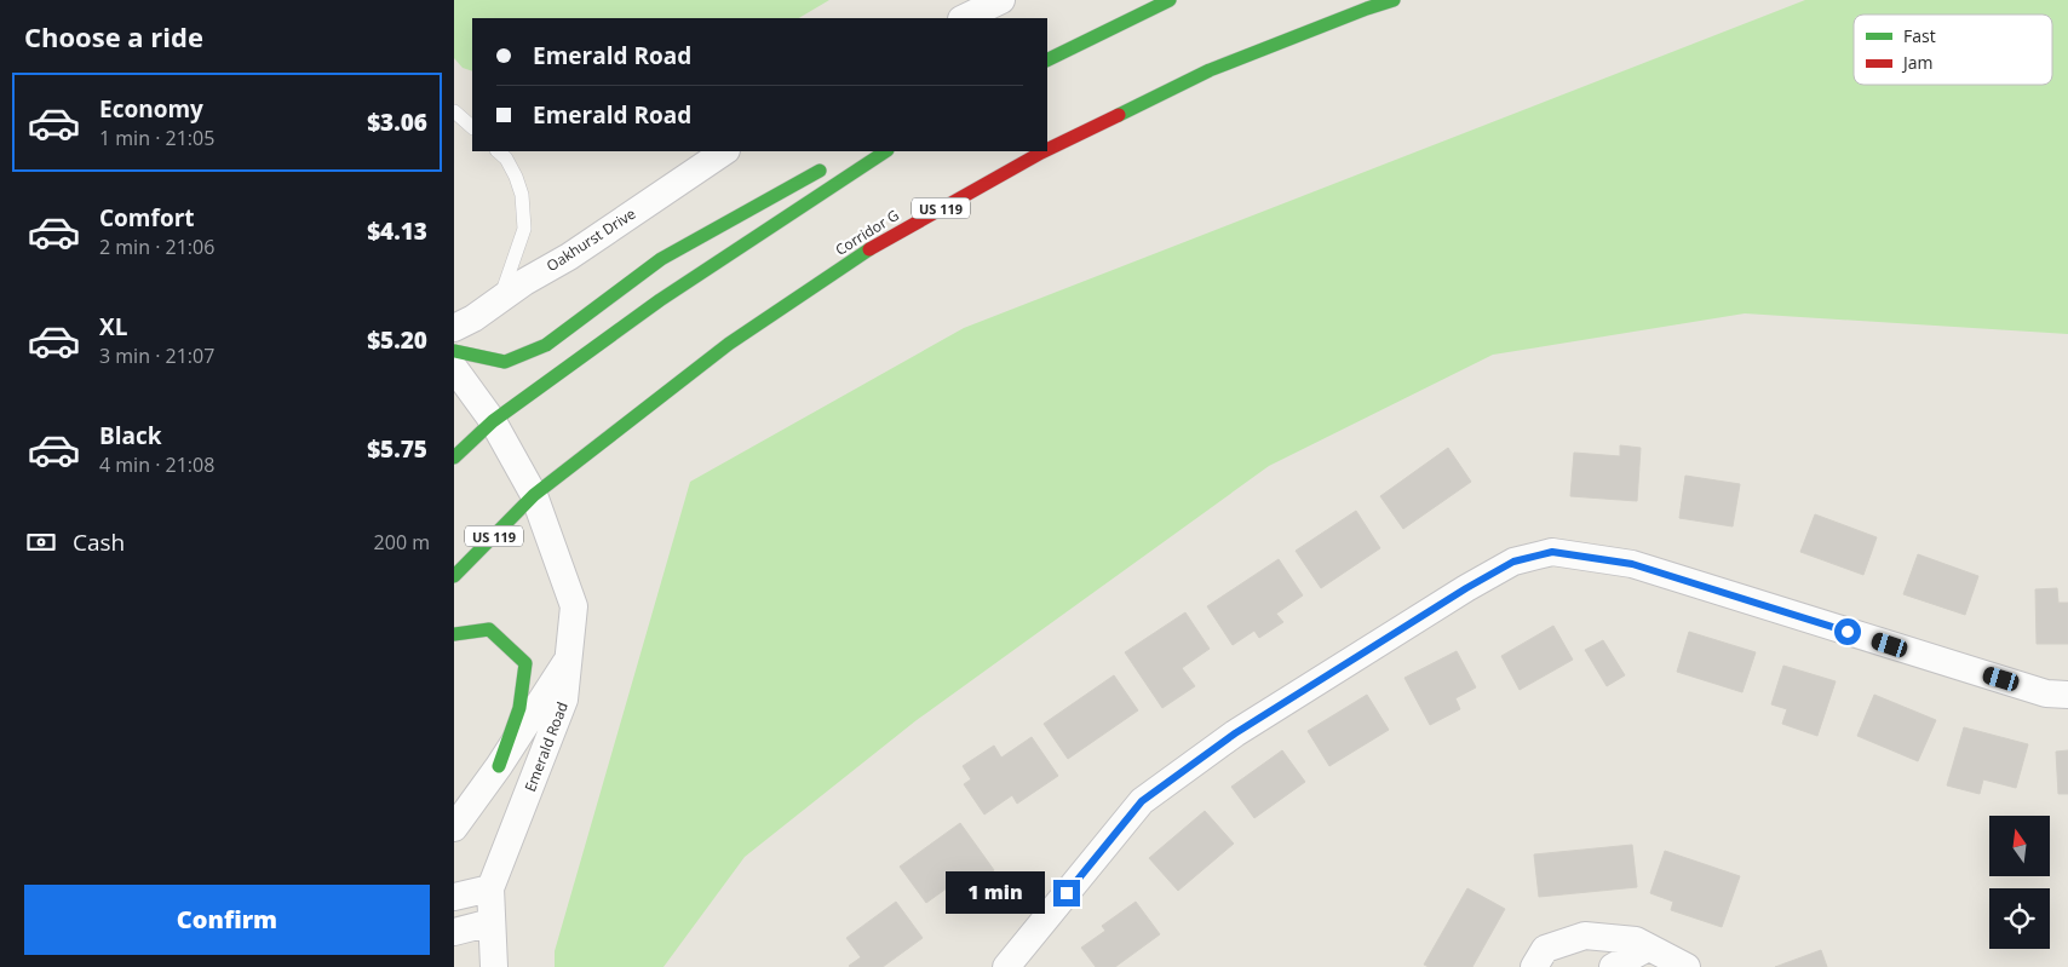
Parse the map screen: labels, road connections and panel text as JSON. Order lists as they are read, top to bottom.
{
  "streets": {
    "highway": ["US 119", "Corridor G"],
    "street": ["Oakhurst Drive", "Emerald Road"]
  },
  "crossings": [
    ["Corridor G", "Emerald Road"]
  ],
  "legend": ["Fast", "Jam"],
  "north": "top",
  "page": {
    "heading": "Choose a ride",
    "banner": ["Emerald Road", "Emerald Road"],
    "list": [
      {
        "name": "Economy",
        "note": "1 min · 21:05",
        "value": "$3.06"
      },
      {
        "name": "Comfort",
        "note": "2 min · 21:06",
        "value": "$4.13"
      },
      {
        "name": "XL",
        "note": "3 min · 21:07",
        "value": "$5.20"
      },
      {
        "name": "Black",
        "note": "4 min · 21:08",
        "value": "$5.75"
      }
    ],
    "pay": ["Cash", "200 m"],
    "bubble": "1 min",
    "buttons": "Confirm"
  }
}
